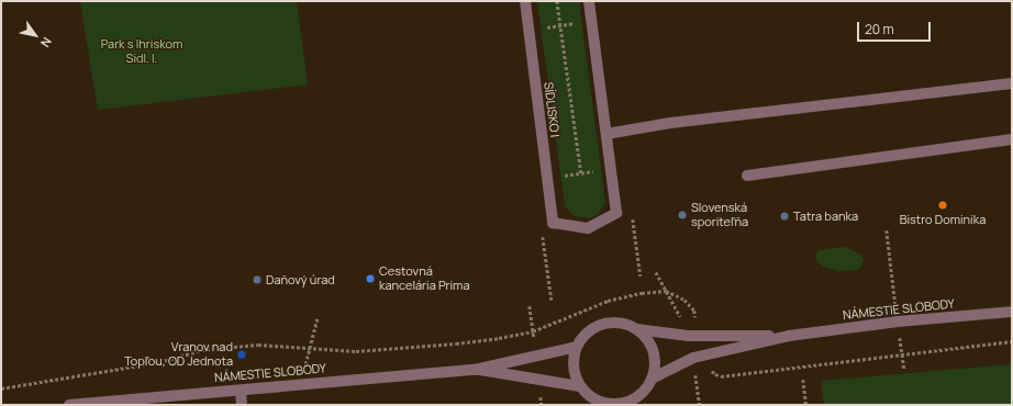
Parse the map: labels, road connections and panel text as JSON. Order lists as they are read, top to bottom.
{
  "streets": {
    "street": ["SÍDLISKO I", "NÁMESTIE SLOBODY"]
  },
  "parks": ["Park s Ihriskom Sidl. I."],
  "places": [
    "Bistro Dominika",
    "Slovenská sporiteľňa",
    "Tatra banka",
    "Cestovná kancelária Prima",
    "Daňový úrad",
    "Vranov nad Topľou, OD Jednota"
  ],
  "scale_bar": "20 m",
  "north": "bottom right"
}
